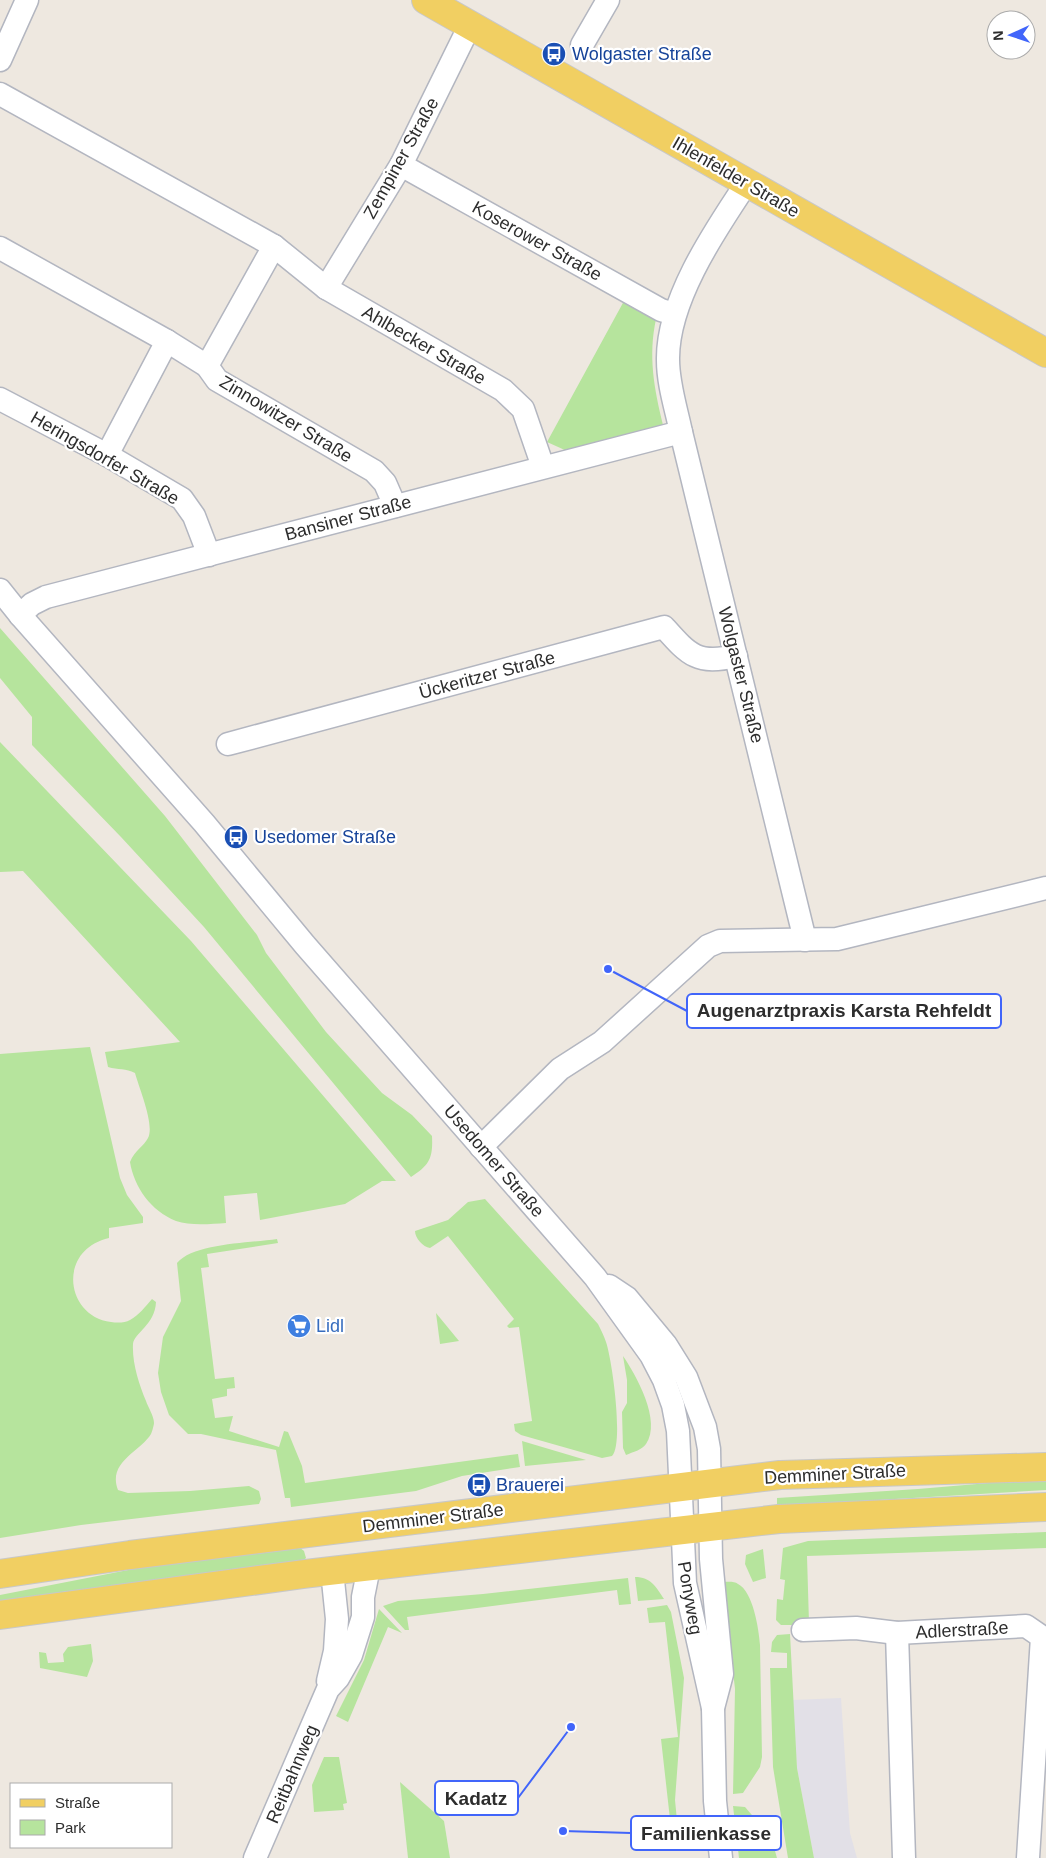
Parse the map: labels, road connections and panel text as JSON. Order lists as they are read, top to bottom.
{
  "streets": {
    "main road": ["Ihlenfelder Straße", "Demminer Straße"],
    "street": [
      "Zempiner Straße",
      "Koserower Straße",
      "Ahlbecker Straße",
      "Zinnowitzer Straße",
      "Heringsdorfer Straße",
      "Bansiner Straße",
      "Ückeritzer Straße",
      "Wolgaster Straße",
      "Usedomer Straße",
      "Ponyweg",
      "Adlerstraße",
      "Reitbahnweg"
    ]
  },
  "crossings": [
    ["Zempiner Straße", "Ihlenfelder Straße"],
    ["Zempiner Straße", "Koserower Straße"],
    ["Zempiner Straße", "Ahlbecker Straße"],
    ["Ihlenfelder Straße", "Wolgaster Straße"],
    ["Koserower Straße", "Wolgaster Straße"],
    ["Ahlbecker Straße", "Bansiner Straße"],
    ["Zinnowitzer Straße", "Bansiner Straße"],
    ["Heringsdorfer Straße", "Bansiner Straße"],
    ["Bansiner Straße", "Wolgaster Straße"],
    ["Bansiner Straße", "Usedomer Straße"],
    ["Ückeritzer Straße", "Wolgaster Straße"],
    ["Usedomer Straße", "Demminer Straße"],
    ["Usedomer Straße", "Ponyweg"],
    ["Demminer Straße", "Ponyweg"]
  ],
  "places": {
    "bus stop": ["Wolgaster Straße", "Usedomer Straße", "Brauerei"],
    "other": ["Augenarztpraxis Karsta Rehfeldt", "Kadatz", "Familienkasse"],
    "supermarket": ["Lidl"]
  },
  "legend": ["Straße", "Park"],
  "north": "left"
}
